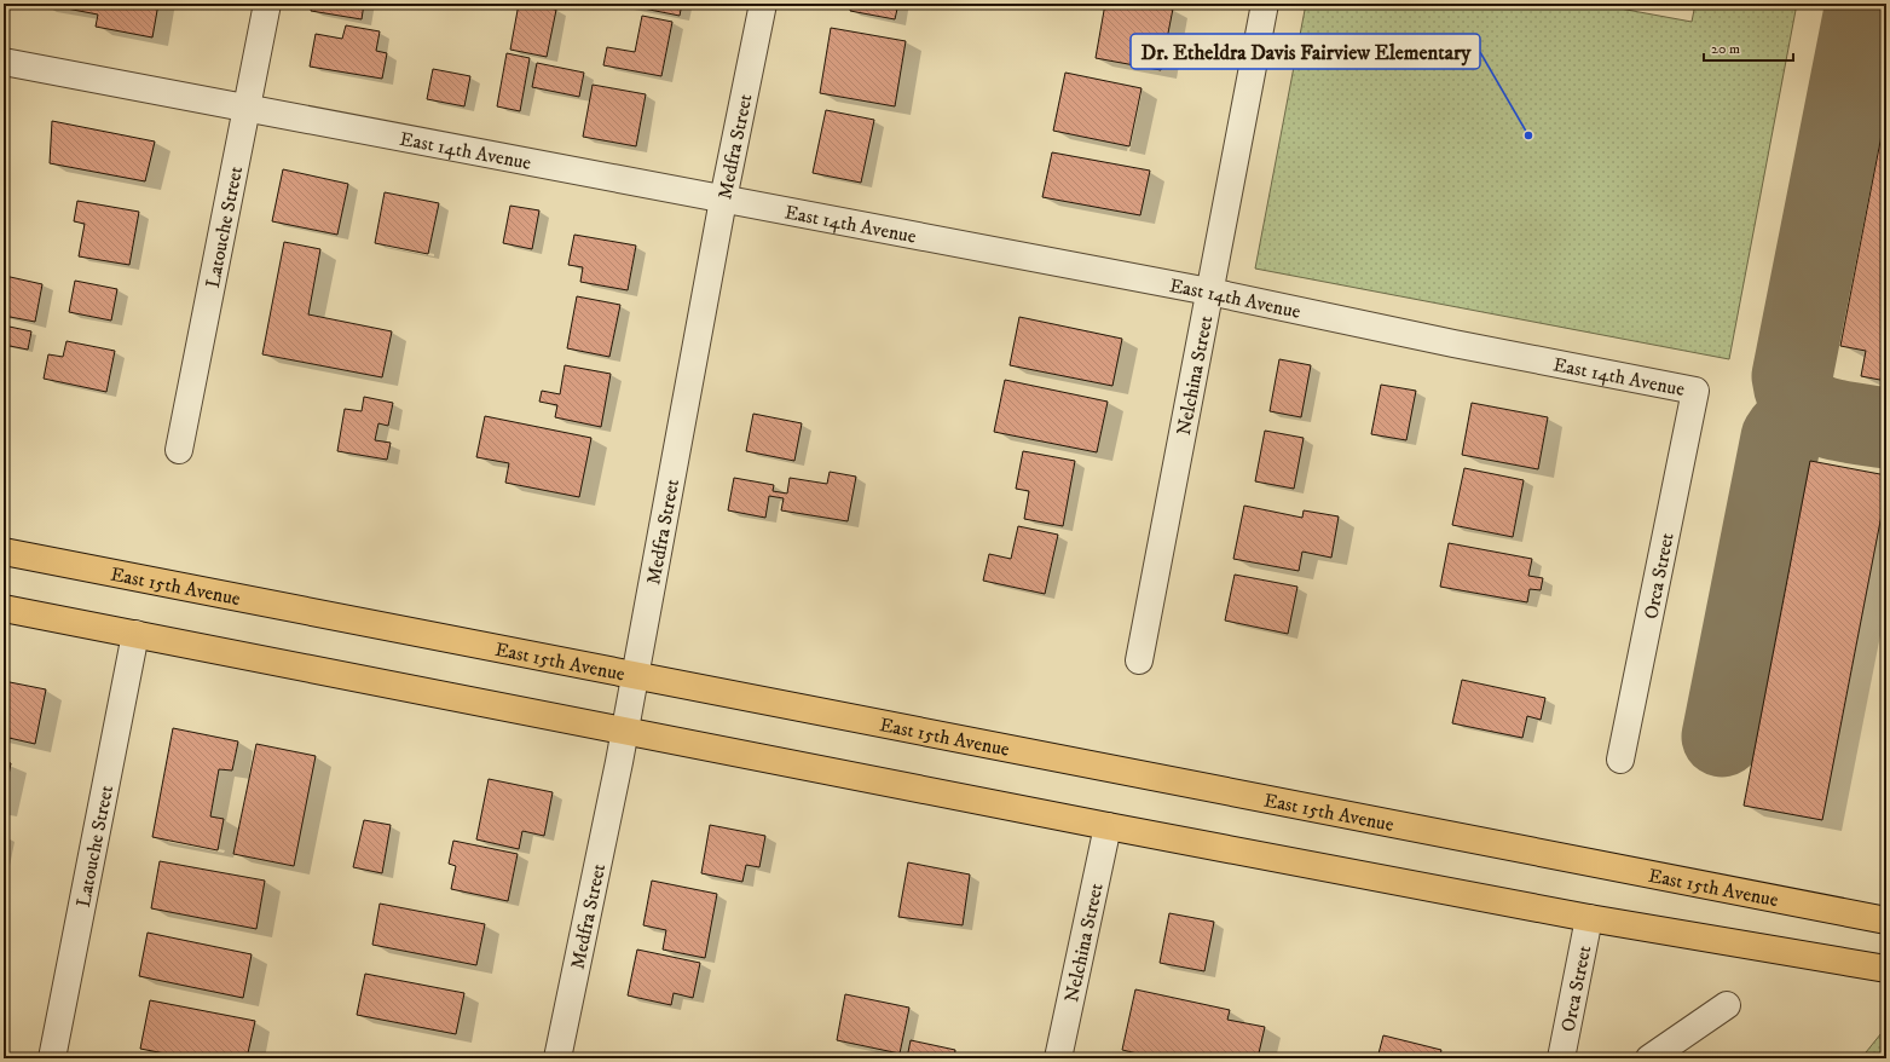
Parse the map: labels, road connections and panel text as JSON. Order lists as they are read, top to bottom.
{
  "streets": {
    "main road": ["East 15th Avenue"],
    "street": [
      "Medfra Street",
      "East 14th Avenue",
      "Latouche Street",
      "Nelchina Street",
      "Orca Street"
    ]
  },
  "crossings": [
    ["Medfra Street", "East 14th Avenue"],
    ["Medfra Street", "East 15th Avenue"],
    ["East 14th Avenue", "Latouche Street"],
    ["East 14th Avenue", "Nelchina Street"],
    ["East 14th Avenue", "Orca Street"]
  ],
  "places": ["Dr. Etheldra Davis Fairview Elementary"],
  "scale_bar": "20 m"
}
